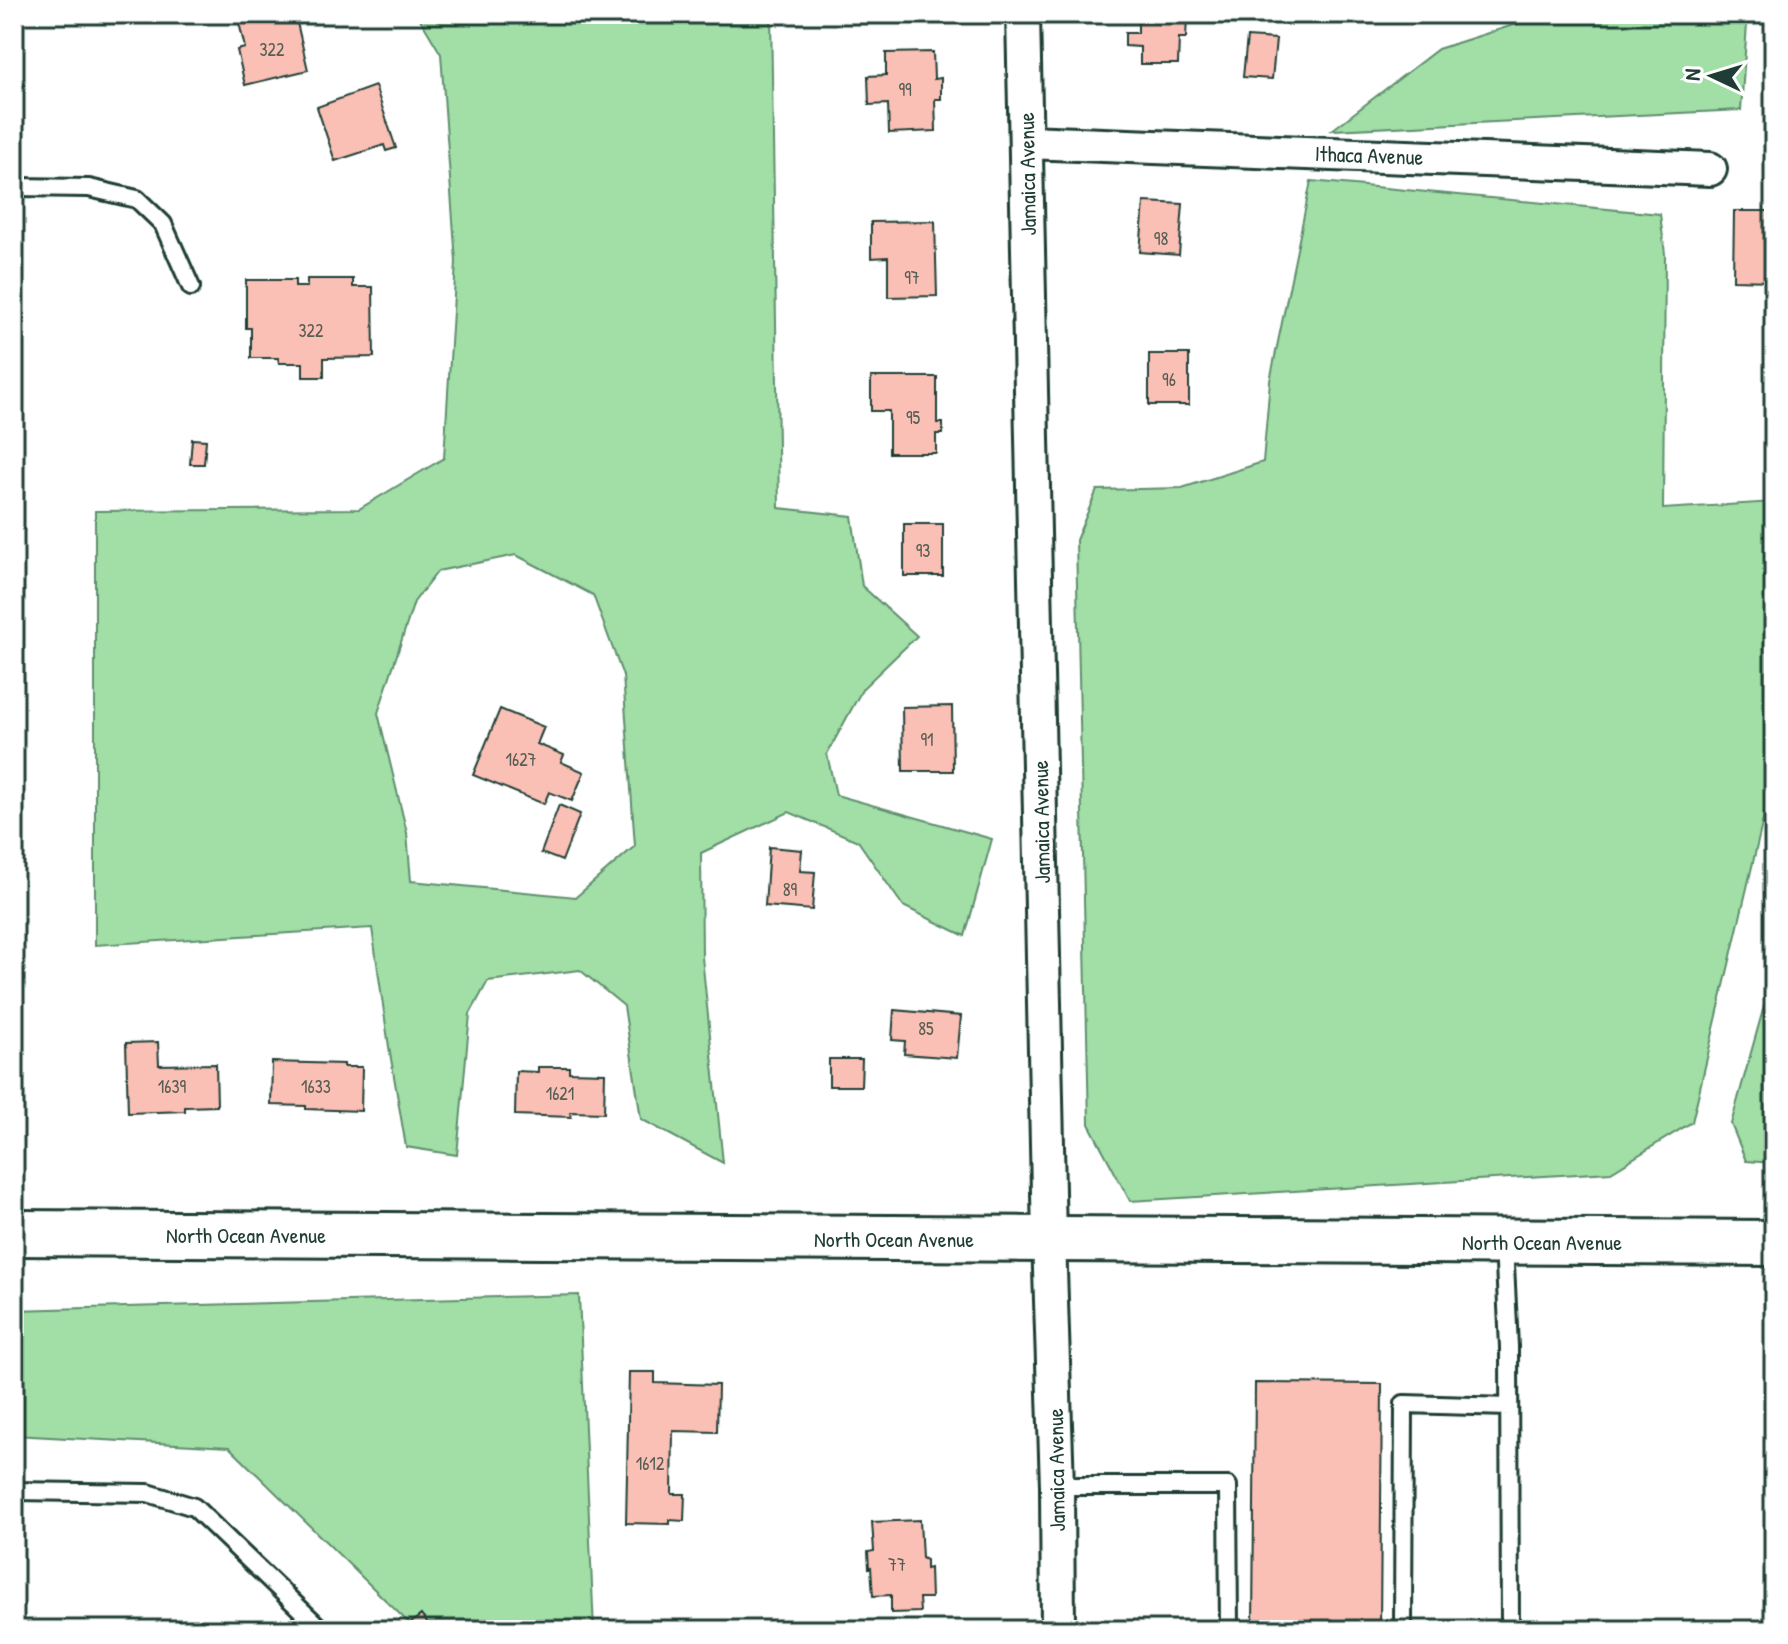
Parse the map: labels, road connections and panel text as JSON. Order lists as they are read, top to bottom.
{
  "streets": {
    "main road": ["North Ocean Avenue"],
    "street": ["Ithaca Avenue", "Jamaica Avenue"]
  },
  "crossings": [
    ["Ithaca Avenue", "Jamaica Avenue"],
    ["Jamaica Avenue", "North Ocean Avenue"]
  ],
  "house_numbers": [
    "322",
    "99",
    "98",
    "97",
    "322",
    "96",
    "95",
    "93",
    "91",
    "1627",
    "89",
    "85",
    "1639",
    "1633",
    "1621",
    "1612",
    "77"
  ],
  "north": "left"
}
